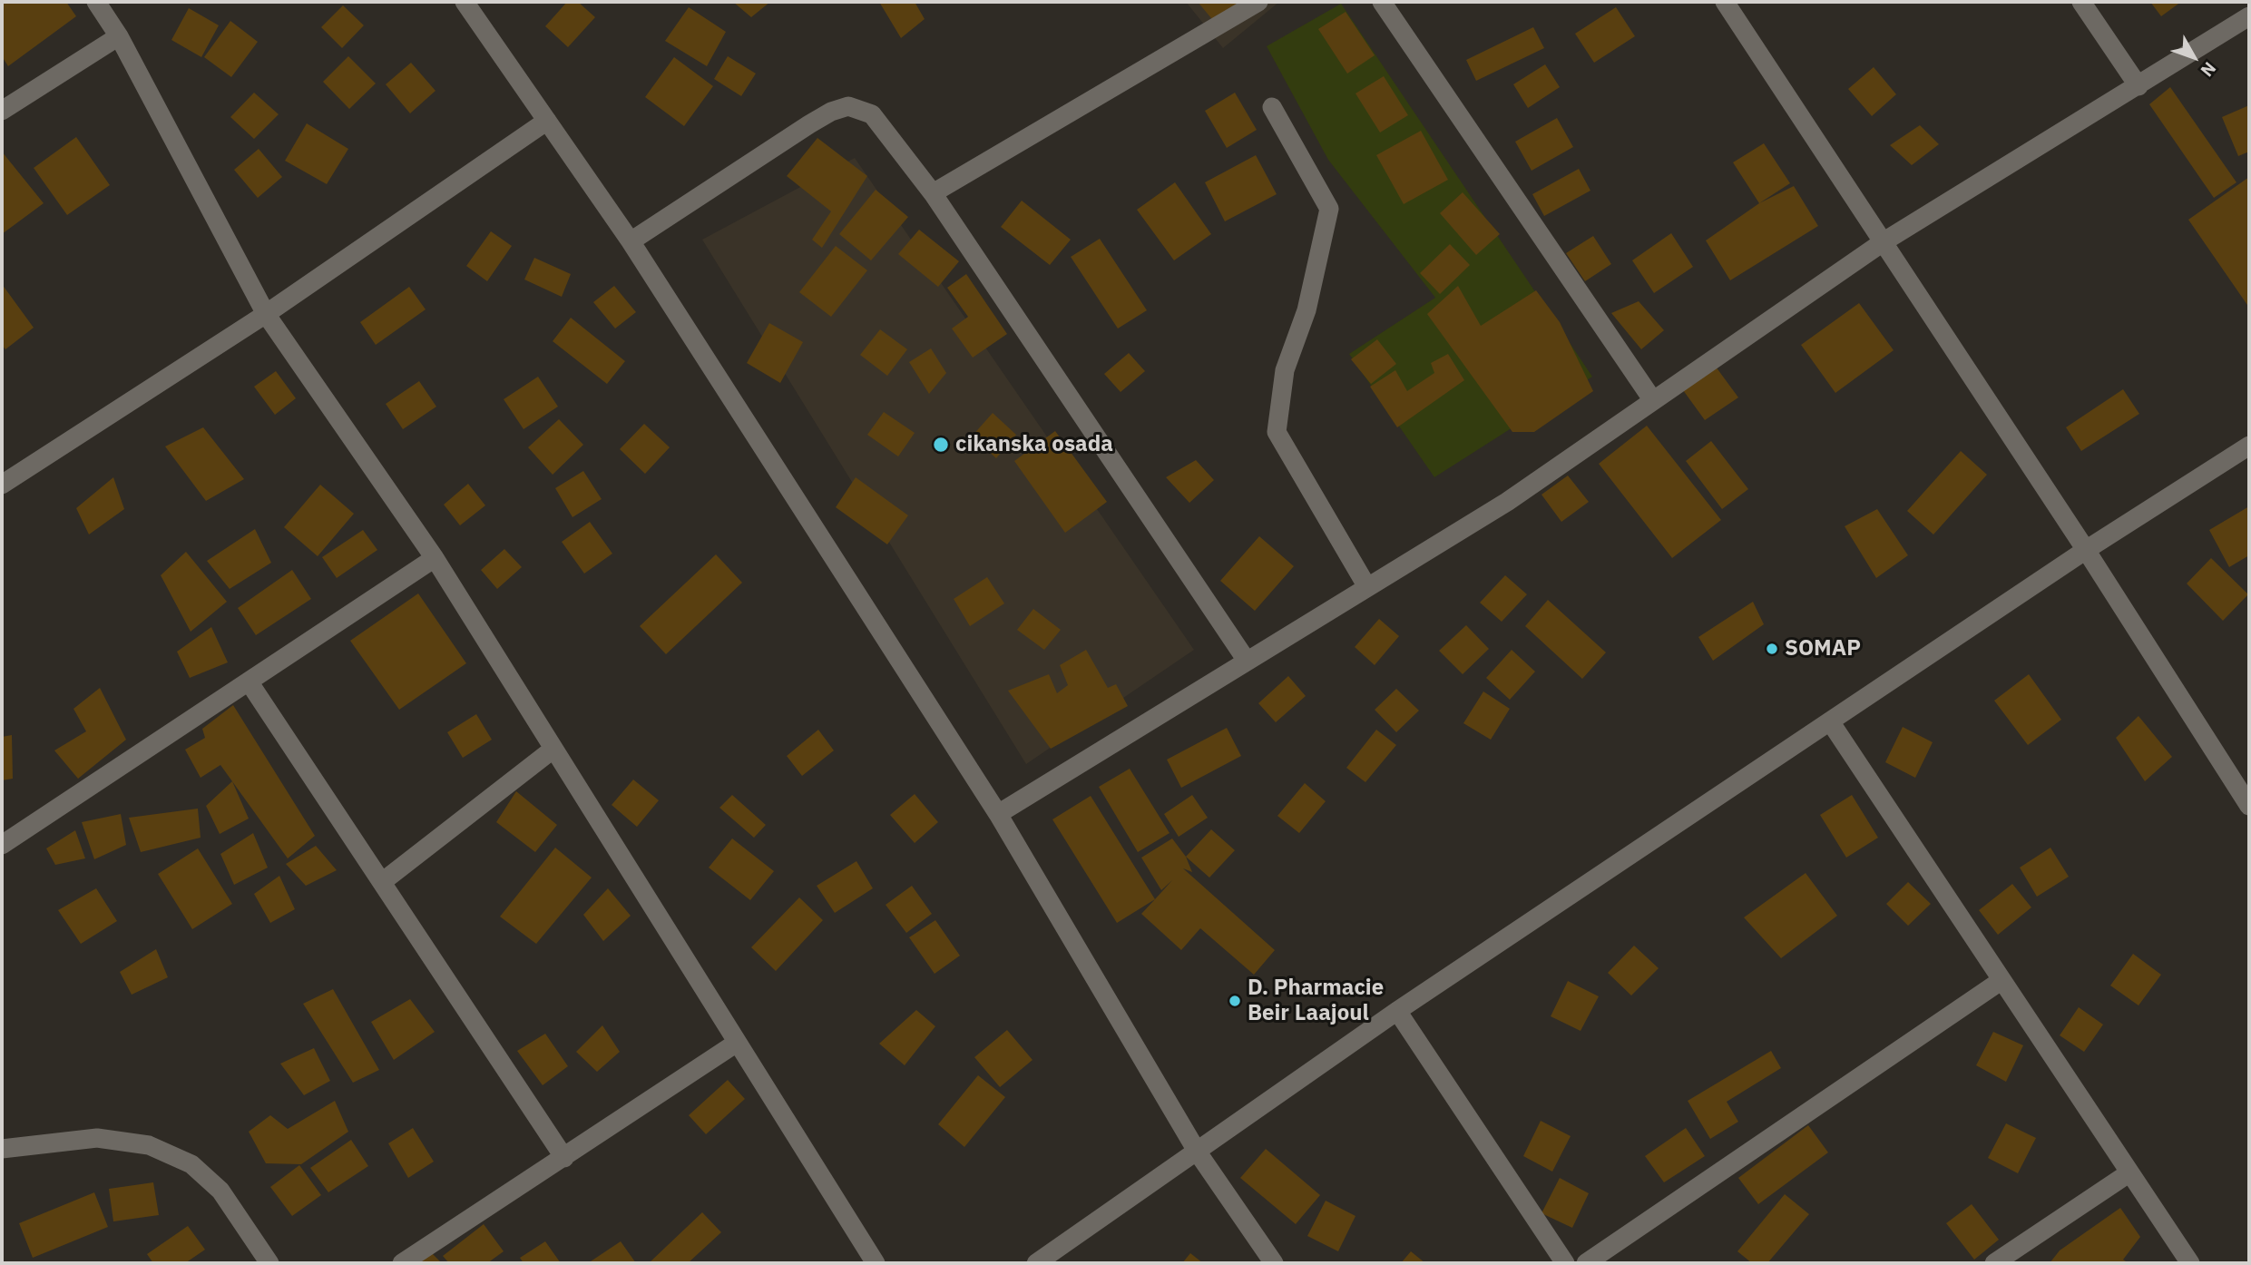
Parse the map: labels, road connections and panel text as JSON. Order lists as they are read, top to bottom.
{
  "places": ["cikanska osada", "SOMAP", "D. Pharmacie Beir Laajoul"],
  "north": "bottom right"
}
